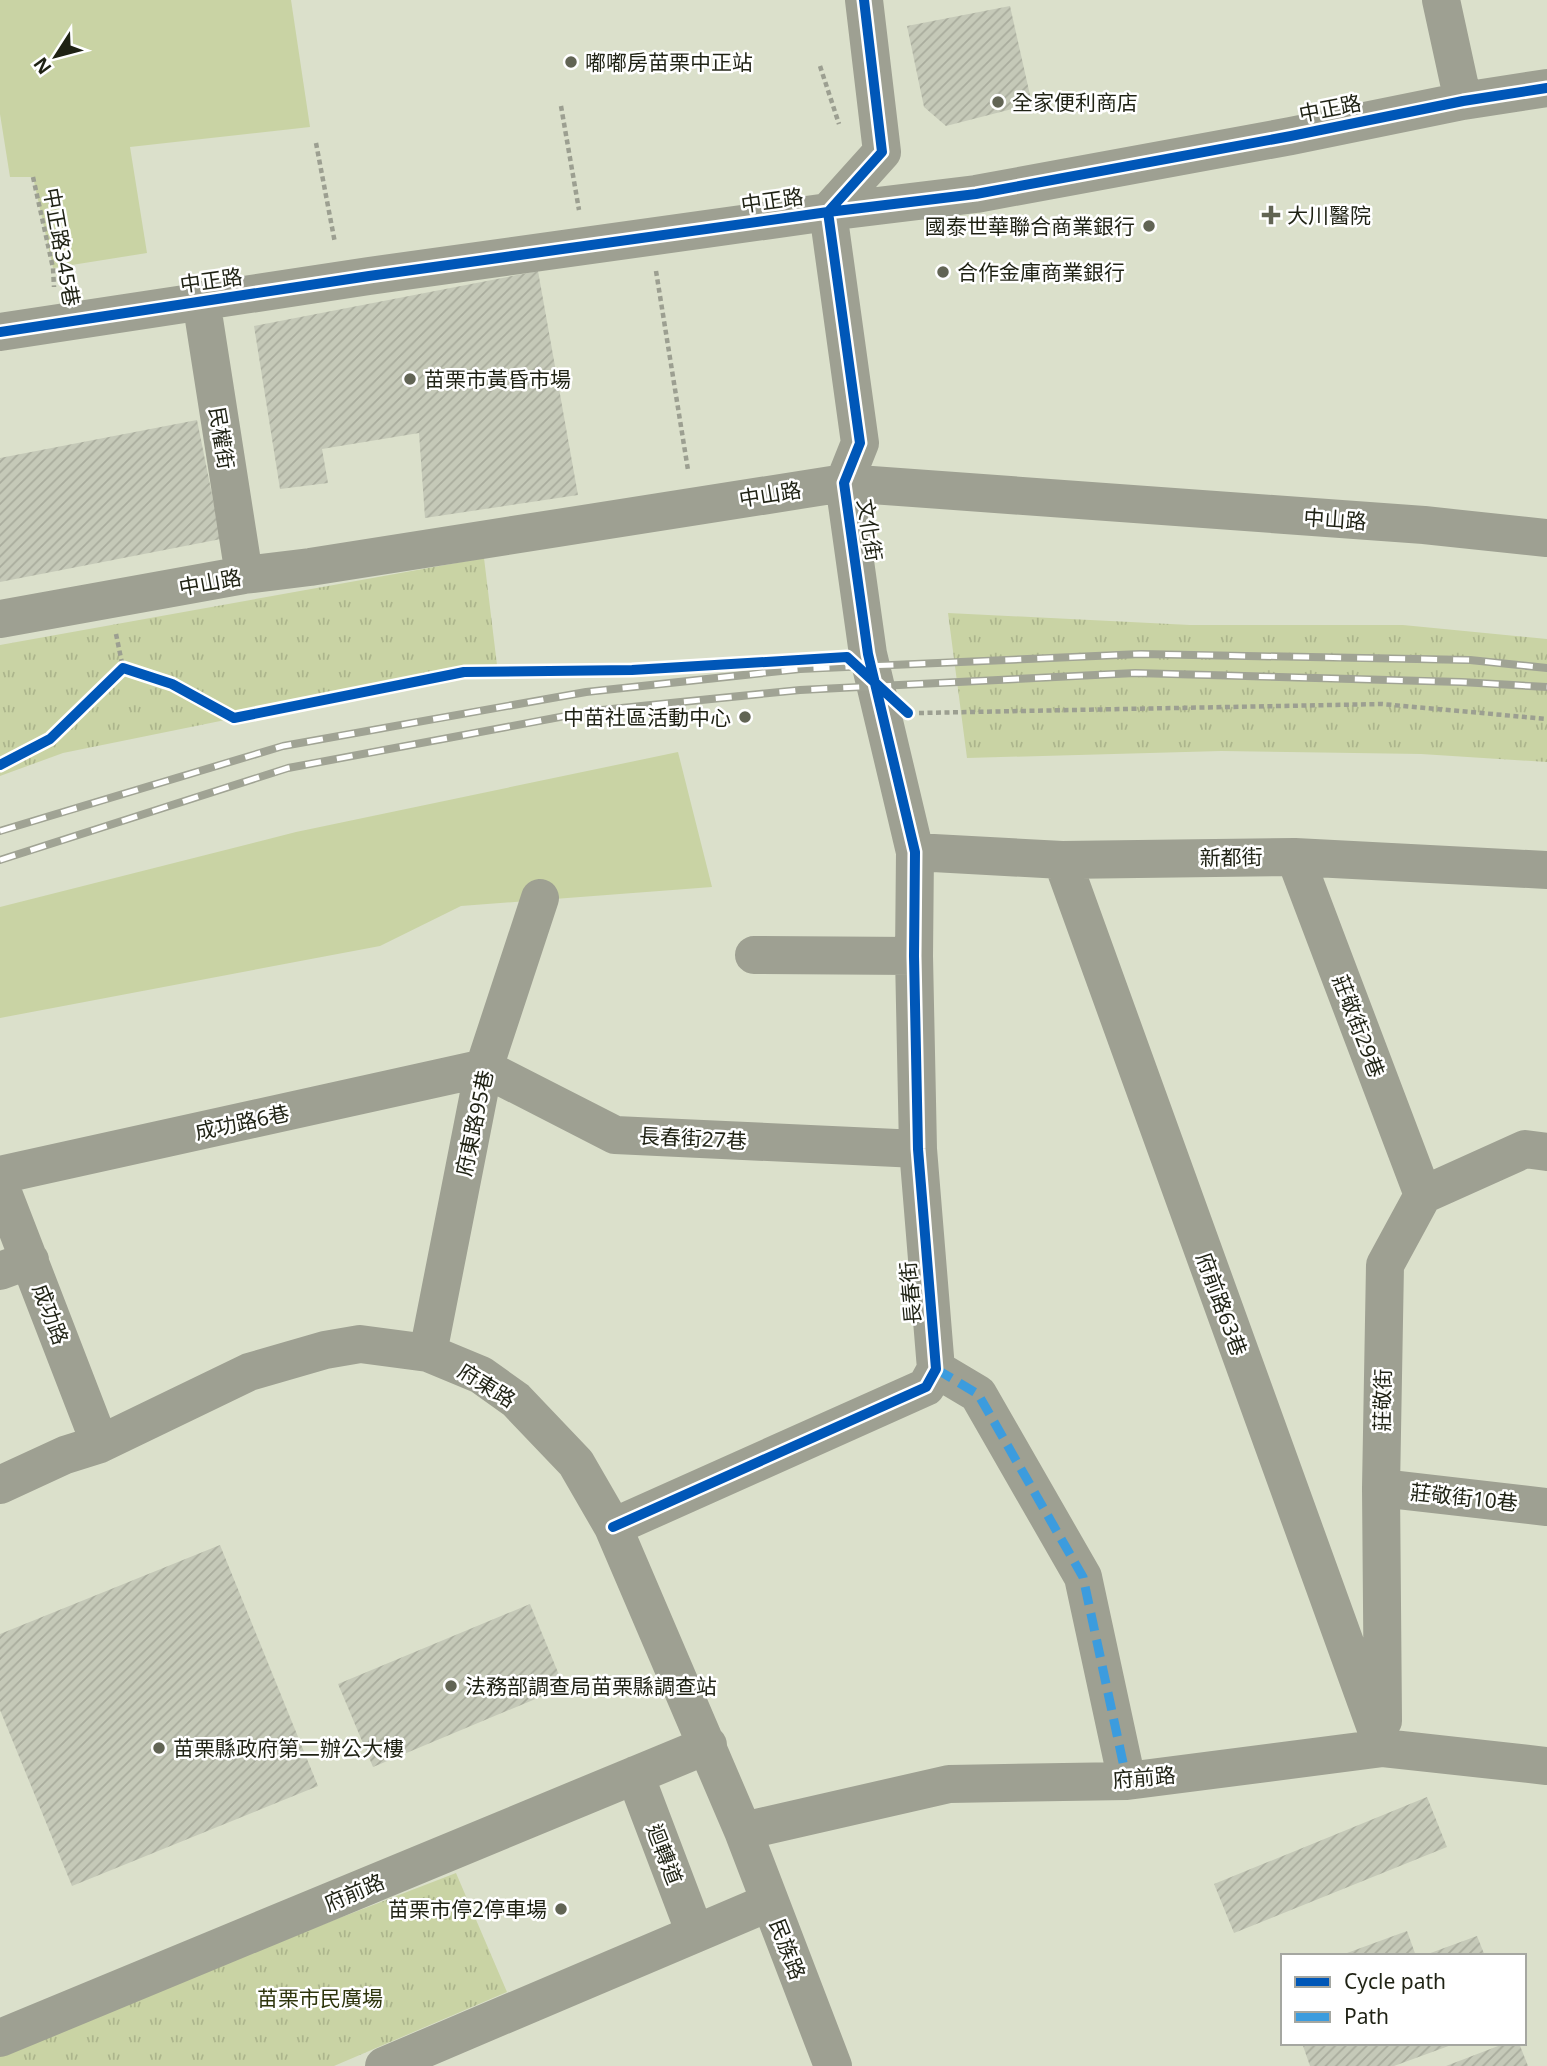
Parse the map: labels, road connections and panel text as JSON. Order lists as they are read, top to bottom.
{
  "streets": {
    "street": [
      "中正路",
      "民權街",
      "中山路",
      "文化街",
      "新都街",
      "莊敬街29巷",
      "成功路6巷",
      "府東路95巷",
      "長春街27巷",
      "長春街",
      "府前路63巷",
      "成功路",
      "府東路",
      "莊敬街",
      "莊敬街10巷",
      "府前路",
      "迴轉道",
      "民族路"
    ],
    "path": ["中正路345巷"]
  },
  "crossings": [
    ["中正路", "中正路345巷"],
    ["中正路", "民權街"],
    ["中正路", "文化街"],
    ["民權街", "中山路"],
    ["中山路", "文化街"],
    ["文化街", "新都街"],
    ["文化街", "長春街"],
    ["新都街", "莊敬街29巷"],
    ["新都街", "長春街"],
    ["新都街", "府前路63巷"],
    ["莊敬街29巷", "莊敬街"],
    ["成功路6巷", "府東路95巷"],
    ["成功路6巷", "長春街27巷"],
    ["府東路95巷", "長春街27巷"],
    ["府東路95巷", "府東路"],
    ["長春街27巷", "長春街"],
    ["府前路63巷", "莊敬街"],
    ["府前路63巷", "府前路"],
    ["成功路", "府東路"],
    ["府東路", "府前路"],
    ["府東路", "民族路"],
    ["莊敬街", "莊敬街10巷"],
    ["莊敬街", "府前路"],
    ["府前路", "迴轉道"],
    ["府前路", "民族路"]
  ],
  "parks": ["苗栗市民廣場"],
  "places": {
    "other": [
      "嘟嘟房苗栗中正站",
      "全家便利商店",
      "國泰世華聯合商業銀行",
      "合作金庫商業銀行",
      "苗栗市黃昏市場",
      "中苗社區活動中心",
      "法務部調查局苗栗縣調查站",
      "苗栗縣政府第二辦公大樓",
      "苗栗市停2停車場"
    ],
    "health": ["大川醫院"]
  },
  "legend": ["Cycle path", "Path"],
  "north": "bottom left"
}
